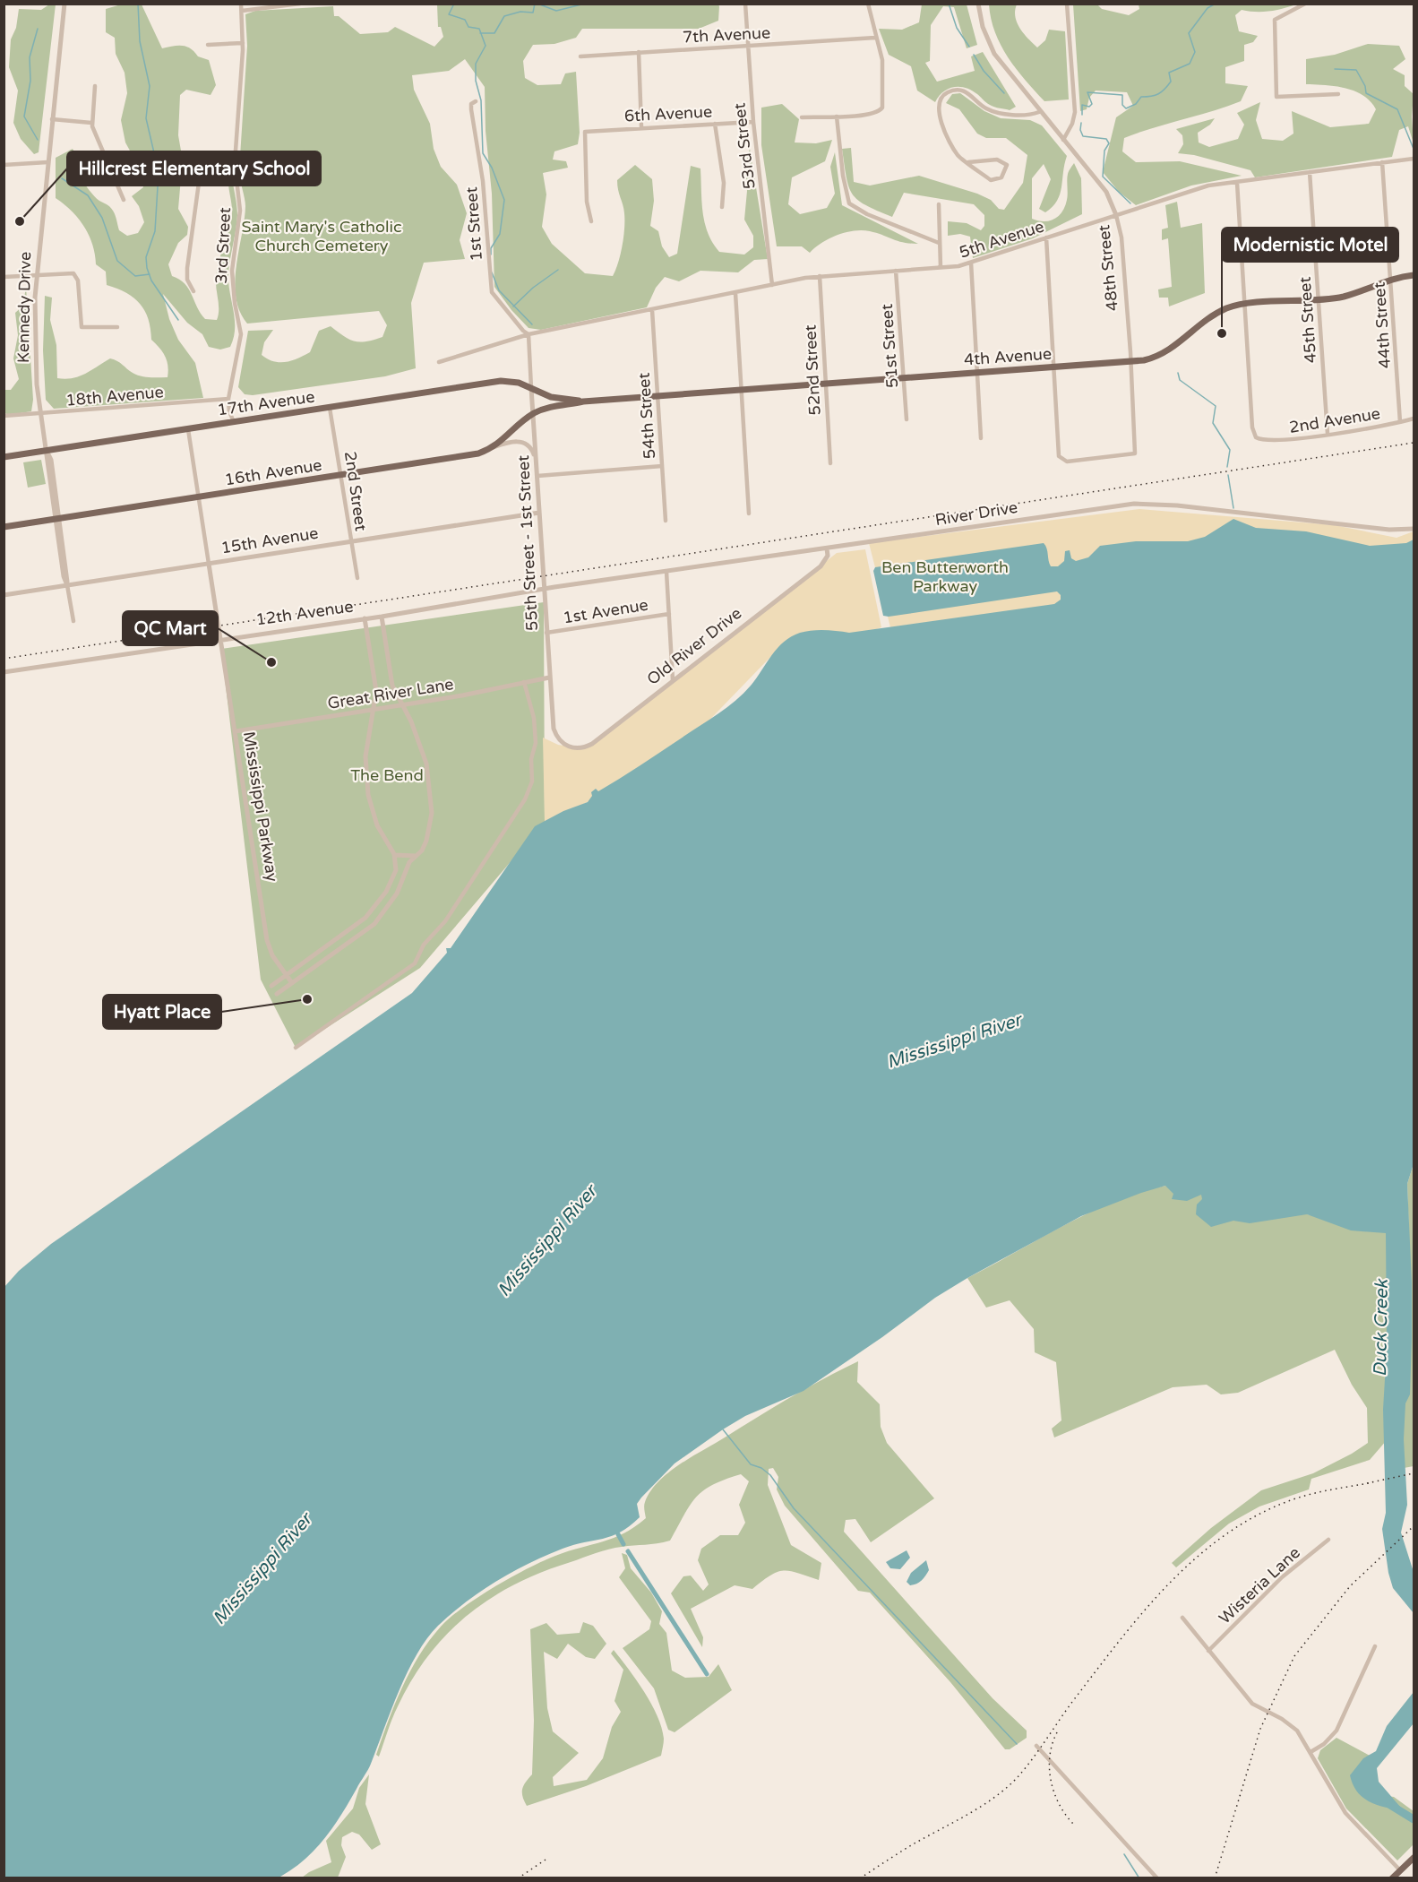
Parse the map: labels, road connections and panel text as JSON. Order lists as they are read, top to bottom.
{
  "streets": {
    "main road": ["4th Avenue", "17th Avenue", "16th Avenue"],
    "street": [
      "7th Avenue",
      "6th Avenue",
      "53rd Street",
      "1st Street",
      "5th Avenue",
      "3rd Street",
      "48th Street",
      "Kennedy Drive",
      "45th Street",
      "44th Street",
      "51st Street",
      "52nd Street",
      "18th Avenue",
      "54th Street",
      "2nd Avenue",
      "2nd Street",
      "River Drive",
      "15th Avenue",
      "55th Street - 1st Street",
      "1st Avenue",
      "12th Avenue",
      "Old River Drive",
      "Great River Lane",
      "Mississippi Parkway",
      "Wisteria Lane"
    ]
  },
  "crossings": [
    ["7th Avenue", "53rd Street"],
    ["6th Avenue", "53rd Street"],
    ["53rd Street", "5th Avenue"],
    ["1st Street", "5th Avenue"],
    ["1st Street", "55th Street - 1st Street"],
    ["5th Avenue", "48th Street"],
    ["5th Avenue", "45th Street"],
    ["5th Avenue", "44th Street"],
    ["5th Avenue", "51st Street"],
    ["5th Avenue", "52nd Street"],
    ["5th Avenue", "54th Street"],
    ["5th Avenue", "55th Street - 1st Street"],
    ["3rd Street", "18th Avenue"],
    ["3rd Street", "17th Avenue"],
    ["48th Street", "4th Avenue"],
    ["Kennedy Drive", "18th Avenue"],
    ["Kennedy Drive", "17th Avenue"],
    ["Kennedy Drive", "16th Avenue"],
    ["Kennedy Drive", "15th Avenue"],
    ["45th Street", "4th Avenue"],
    ["45th Street", "2nd Avenue"],
    ["44th Street", "4th Avenue"],
    ["44th Street", "2nd Avenue"],
    ["51st Street", "4th Avenue"],
    ["4th Avenue", "52nd Street"],
    ["4th Avenue", "17th Avenue"],
    ["4th Avenue", "54th Street"],
    ["4th Avenue", "2nd Avenue"],
    ["4th Avenue", "16th Avenue"],
    ["4th Avenue", "55th Street - 1st Street"],
    ["17th Avenue", "2nd Street"],
    ["17th Avenue", "55th Street - 1st Street"],
    ["16th Avenue", "2nd Street"],
    ["16th Avenue", "55th Street - 1st Street"],
    ["2nd Street", "15th Avenue"],
    ["River Drive", "55th Street - 1st Street"],
    ["River Drive", "12th Avenue"],
    ["River Drive", "Old River Drive"],
    ["15th Avenue", "55th Street - 1st Street"],
    ["55th Street - 1st Street", "1st Avenue"],
    ["55th Street - 1st Street", "12th Avenue"],
    ["55th Street - 1st Street", "Old River Drive"],
    ["55th Street - 1st Street", "Great River Lane"],
    ["12th Avenue", "Mississippi Parkway"],
    ["Great River Lane", "Mississippi Parkway"]
  ],
  "water": ["Mississippi River", "Duck Creek"],
  "parks": ["Saint Mary's Catholic Church Cemetery", "Ben Butterworth Parkway", "The Bend"],
  "places": [
    "Hillcrest Elementary School",
    "Modernistic Motel",
    "QC Mart",
    "Hyatt Place"
  ]
}
